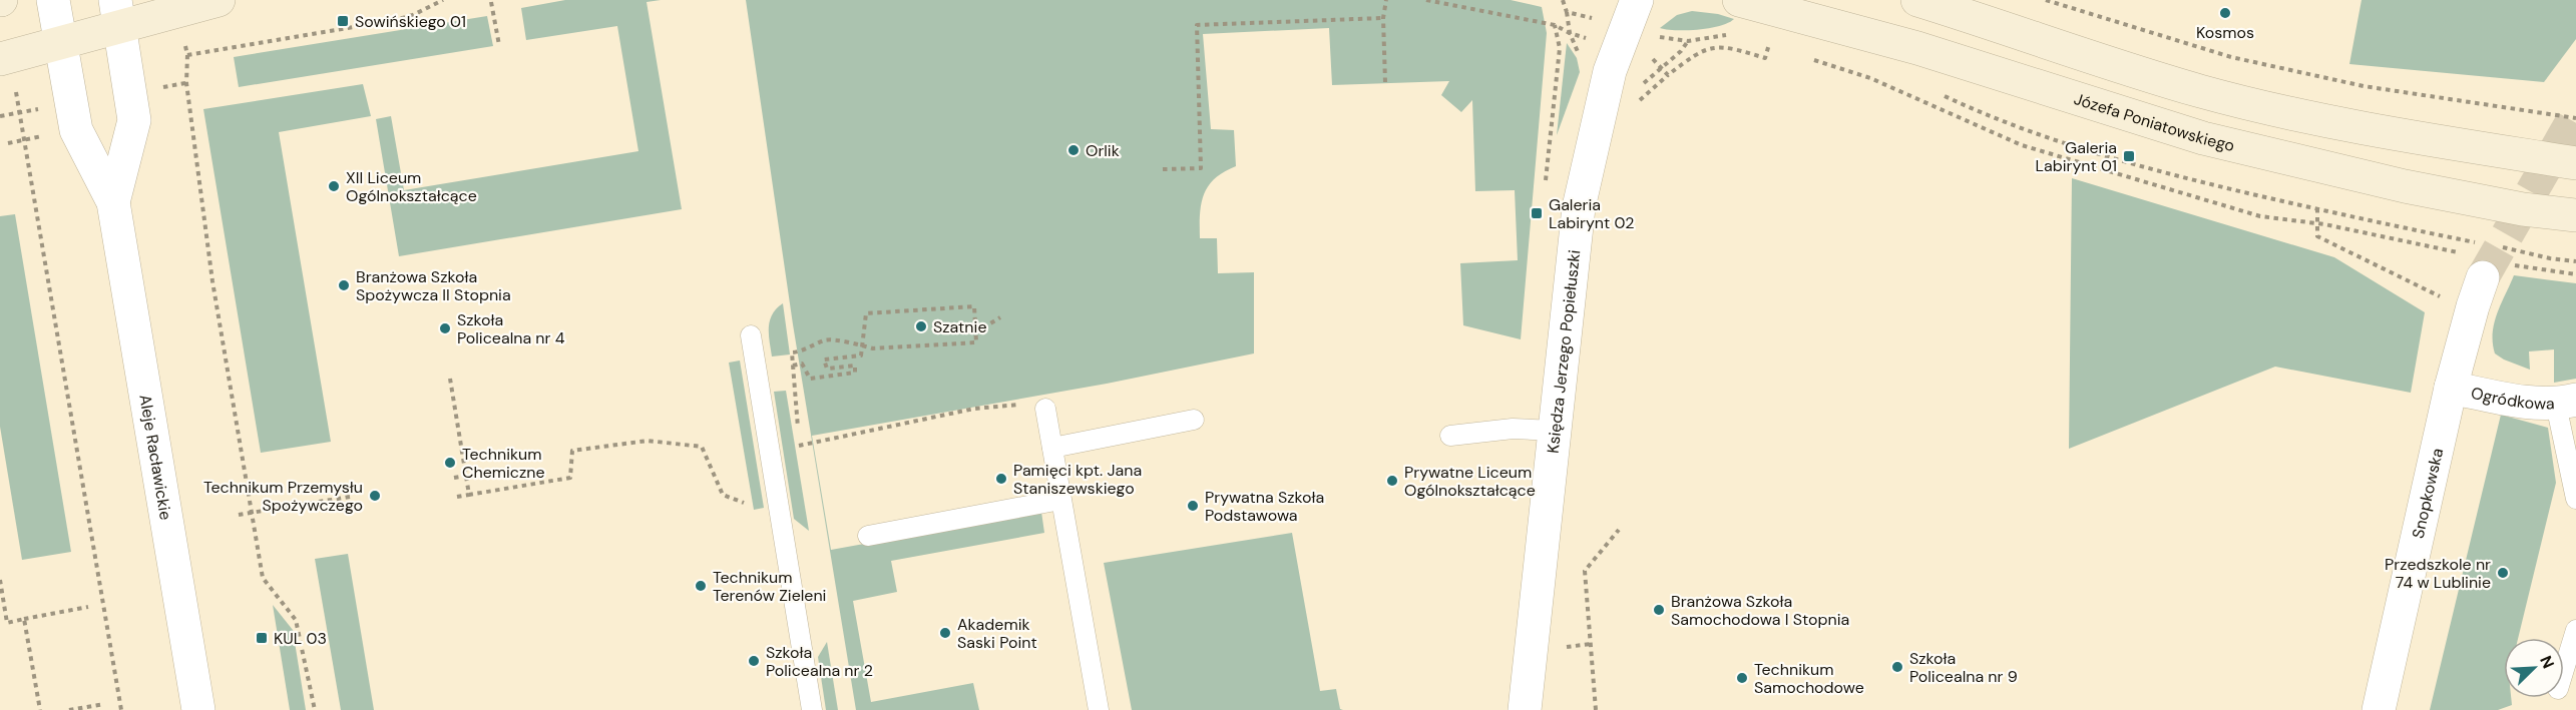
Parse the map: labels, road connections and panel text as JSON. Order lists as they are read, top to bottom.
{
  "streets": {
    "main road": ["Józefa Poniatowskiego"],
    "street": [
      "Księdza Jerzego Popiełuszki",
      "Ogródkowa",
      "Aleje Racławickie",
      "Snopkowska"
    ]
  },
  "crossings": [
    ["Ogródkowa", "Snopkowska"]
  ],
  "places": {
    "other": [
      "Kosmos",
      "Orlik",
      "XII Liceum Ogólnokształcące",
      "Branżowa Szkoła Spożywcza II Stopnia",
      "Szatnie",
      "Szkoła Policealna nr 4",
      "Technikum Chemiczne",
      "Pamięci kpt. Jana Staniszewskiego",
      "Prywatne Liceum Ogólnokształcące",
      "Technikum Przemysłu Spożywczego",
      "Prywatna Szkoła Podstawowa",
      "Przedszkole nr 74 w Lublinie",
      "Technikum Terenów Zieleni",
      "Branżowa Szkoła Samochodowa I Stopnia",
      "Akademik Saski Point",
      "Szkoła Policealna nr 2",
      "Szkoła Policealna nr 9",
      "Technikum Samochodowe"
    ],
    "transit": [
      "Sowińskiego 01",
      "Galeria Labirynt 01",
      "Galeria Labirynt 02",
      "KUL 03"
    ]
  },
  "north": "top right"
}
